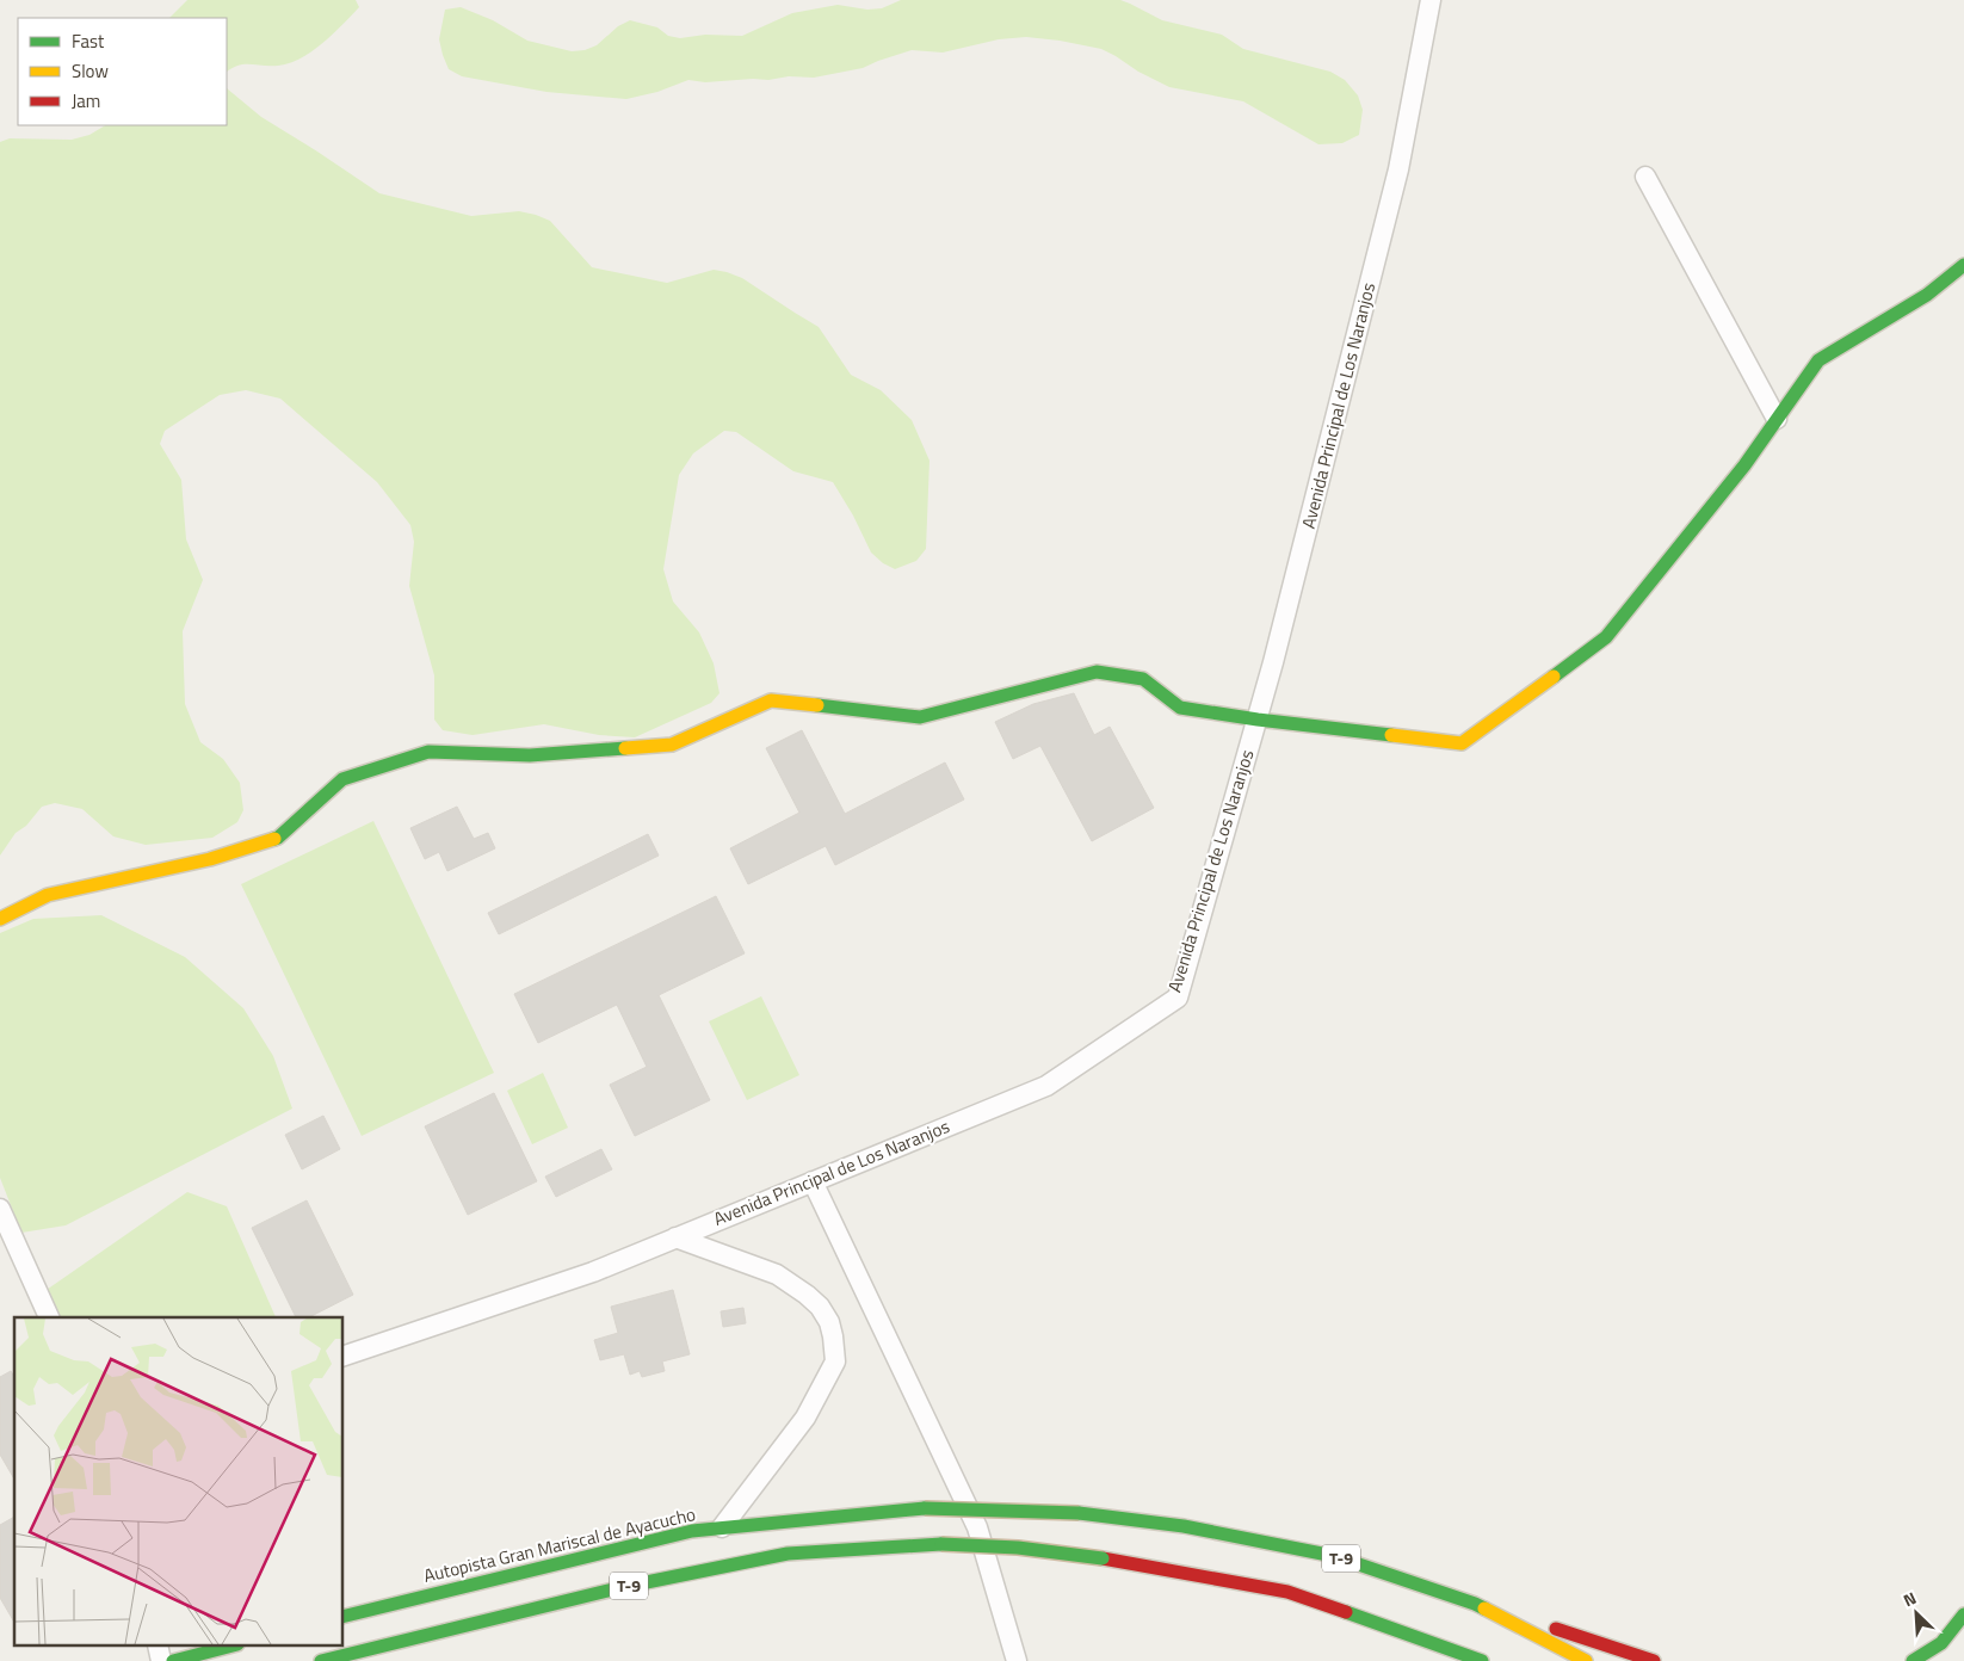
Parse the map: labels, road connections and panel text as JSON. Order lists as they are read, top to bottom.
{
  "streets": {
    "main road": ["Autopista Gran Mariscal de Ayacucho", "T-9"],
    "street": ["Avenida Principal de Los Naranjos"]
  },
  "legend": ["Fast", "Slow", "Jam"],
  "north": "top left"
}
